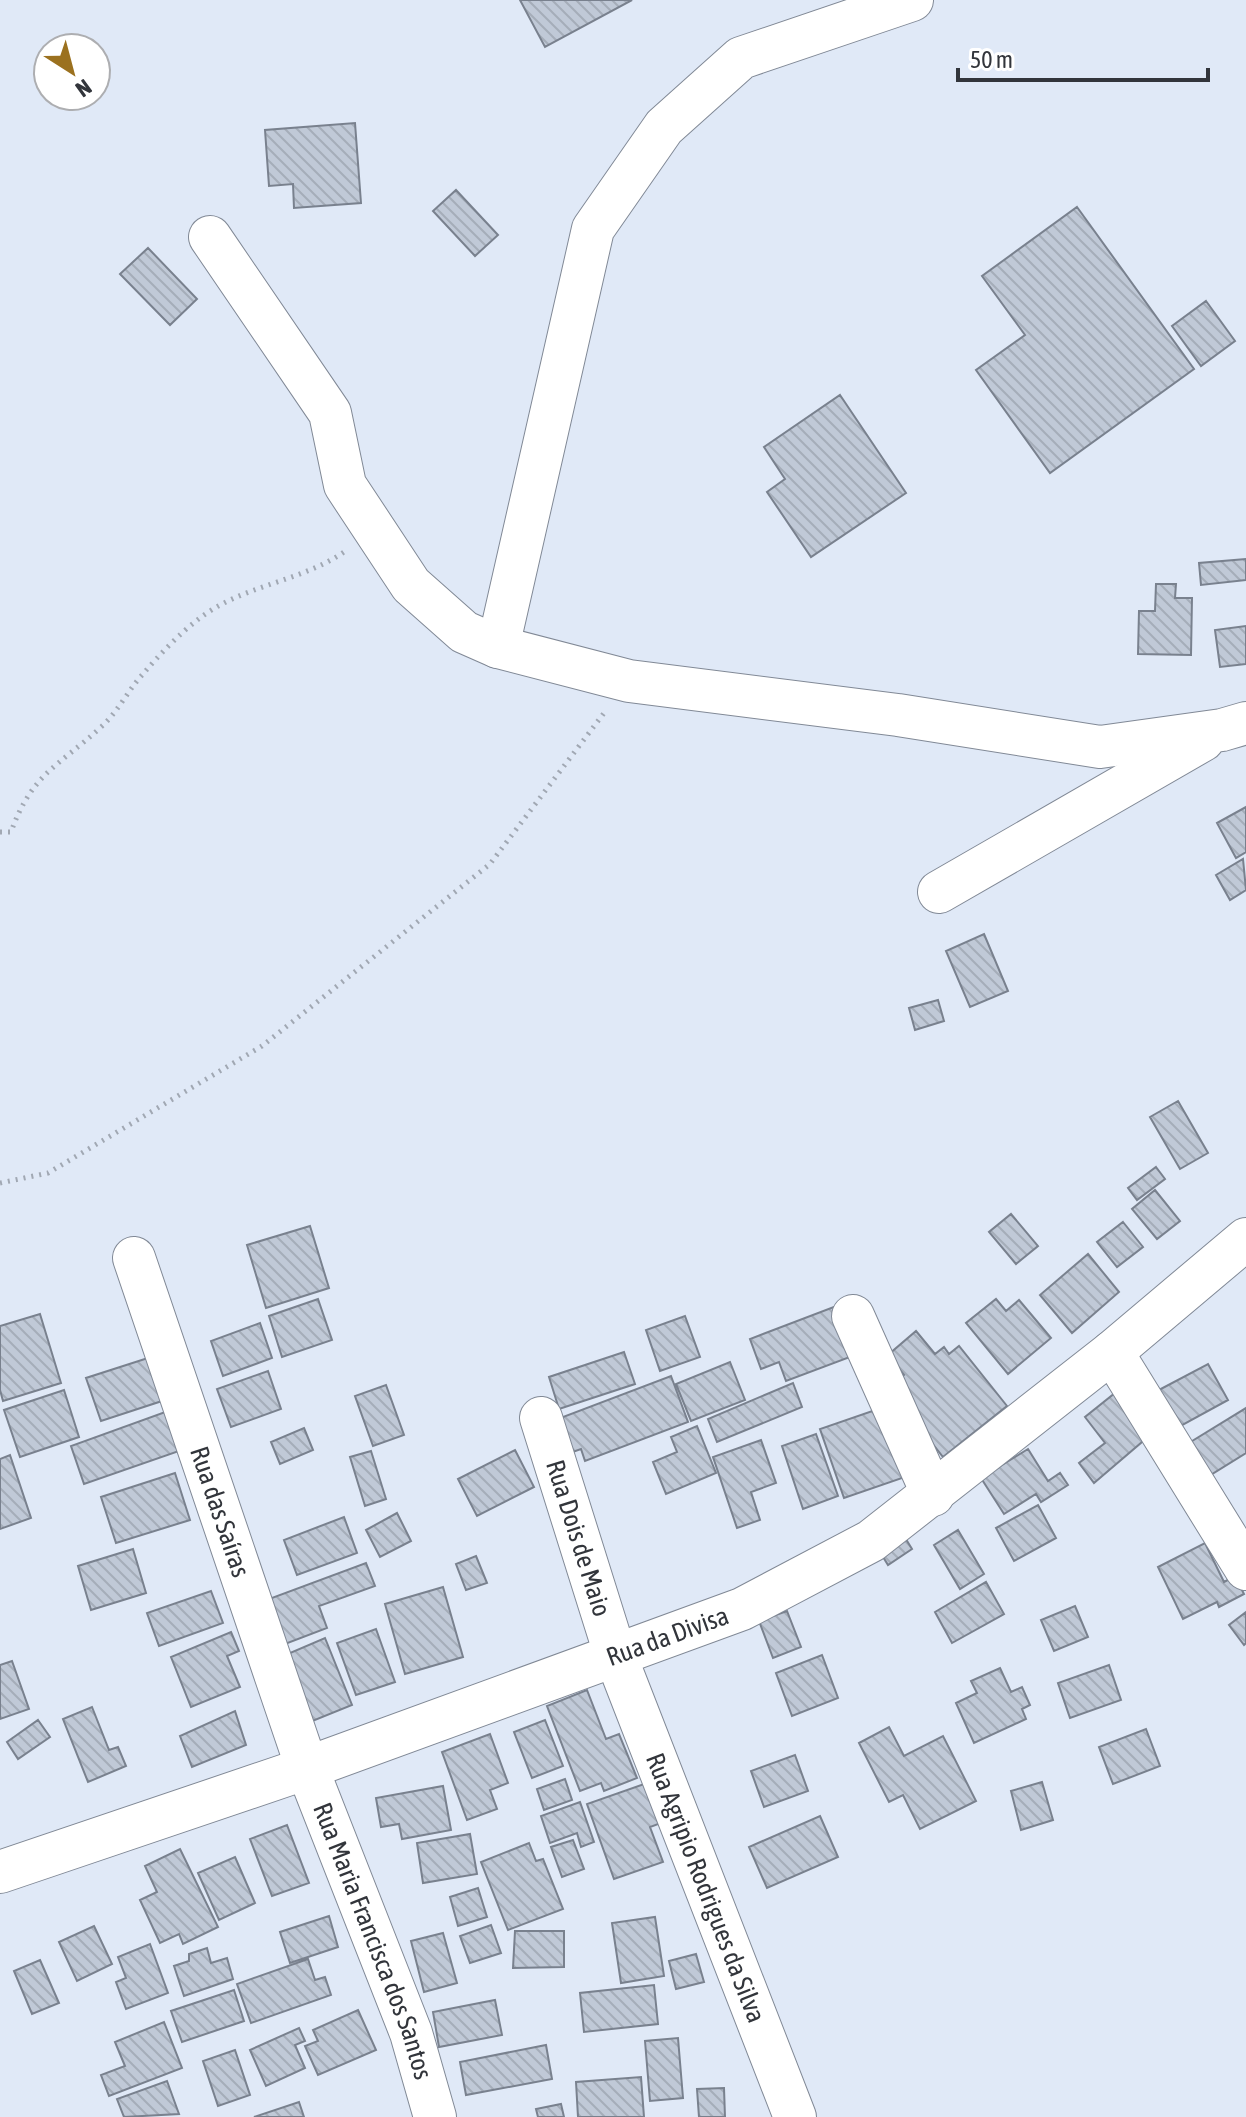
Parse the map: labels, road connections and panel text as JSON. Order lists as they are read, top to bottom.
{
  "streets": {
    "street": [
      "Rua das Saíras",
      "Rua Dois de Maio",
      "Rua da Divisa",
      "Rua Agripio Rodrigues da Silva",
      "Rua Maria Francisca dos Santos"
    ]
  },
  "crossings": [
    ["Rua das Saíras", "Rua da Divisa"],
    ["Rua das Saíras", "Rua Maria Francisca dos Santos"],
    ["Rua Dois de Maio", "Rua da Divisa"],
    ["Rua Dois de Maio", "Rua Agripio Rodrigues da Silva"],
    ["Rua da Divisa", "Rua Agripio Rodrigues da Silva"],
    ["Rua da Divisa", "Rua Maria Francisca dos Santos"]
  ],
  "scale_bar": "50 m",
  "north": "bottom right"
}
